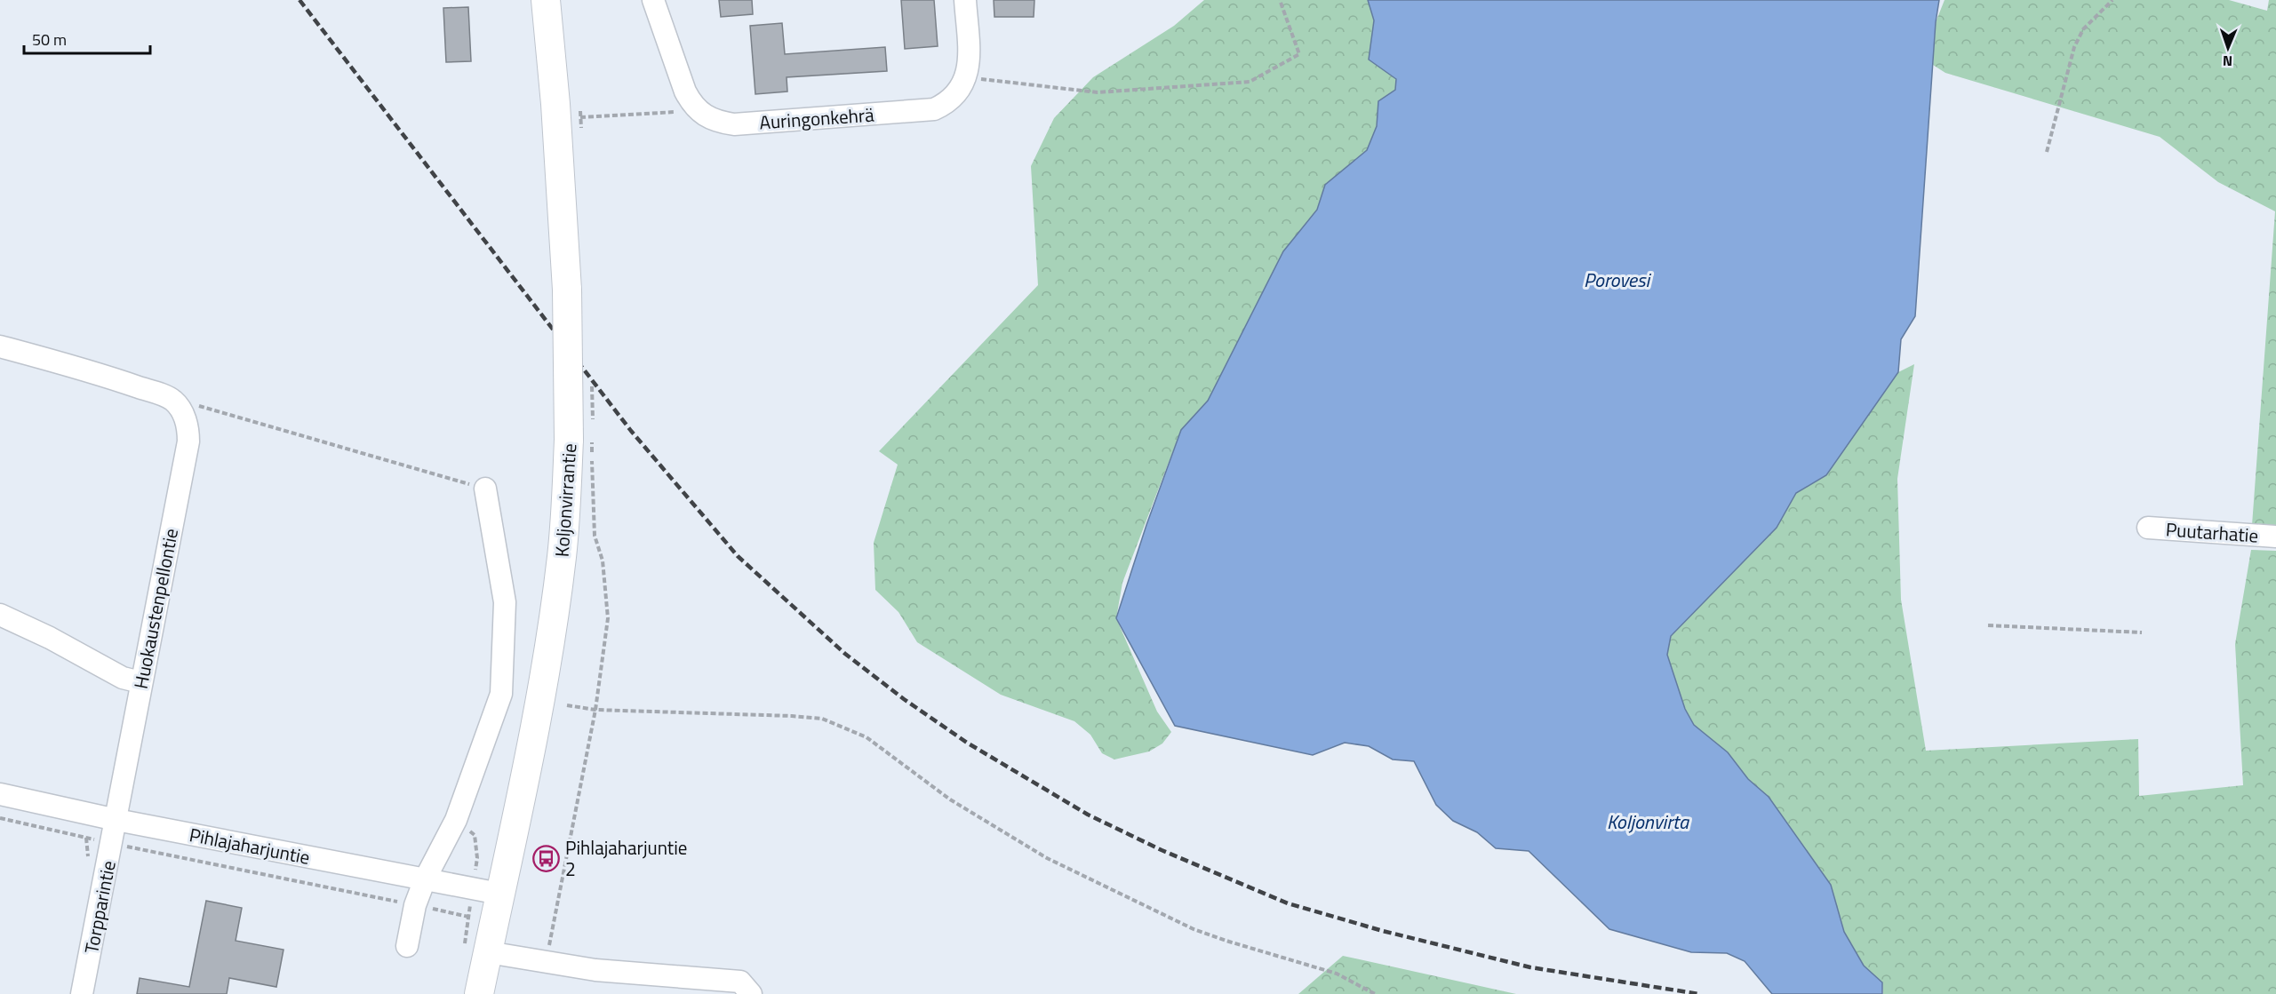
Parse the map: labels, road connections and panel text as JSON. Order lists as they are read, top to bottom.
{
  "streets": {
    "main road": ["Koljonvirrantie"],
    "street": [
      "Auringonkehrä",
      "Puutarhatie",
      "Huokaustenpellontie",
      "Pihlajaharjuntie",
      "Torpparintie"
    ]
  },
  "crossings": [
    ["Koljonvirrantie", "Pihlajaharjuntie"],
    ["Huokaustenpellontie", "Pihlajaharjuntie"],
    ["Huokaustenpellontie", "Torpparintie"],
    ["Pihlajaharjuntie", "Torpparintie"]
  ],
  "water": ["Porovesi", "Koljonvirta"],
  "places": {
    "bus stop": ["Pihlajaharjuntie 2"]
  },
  "scale_bar": "50 m",
  "north": "bottom"
}
